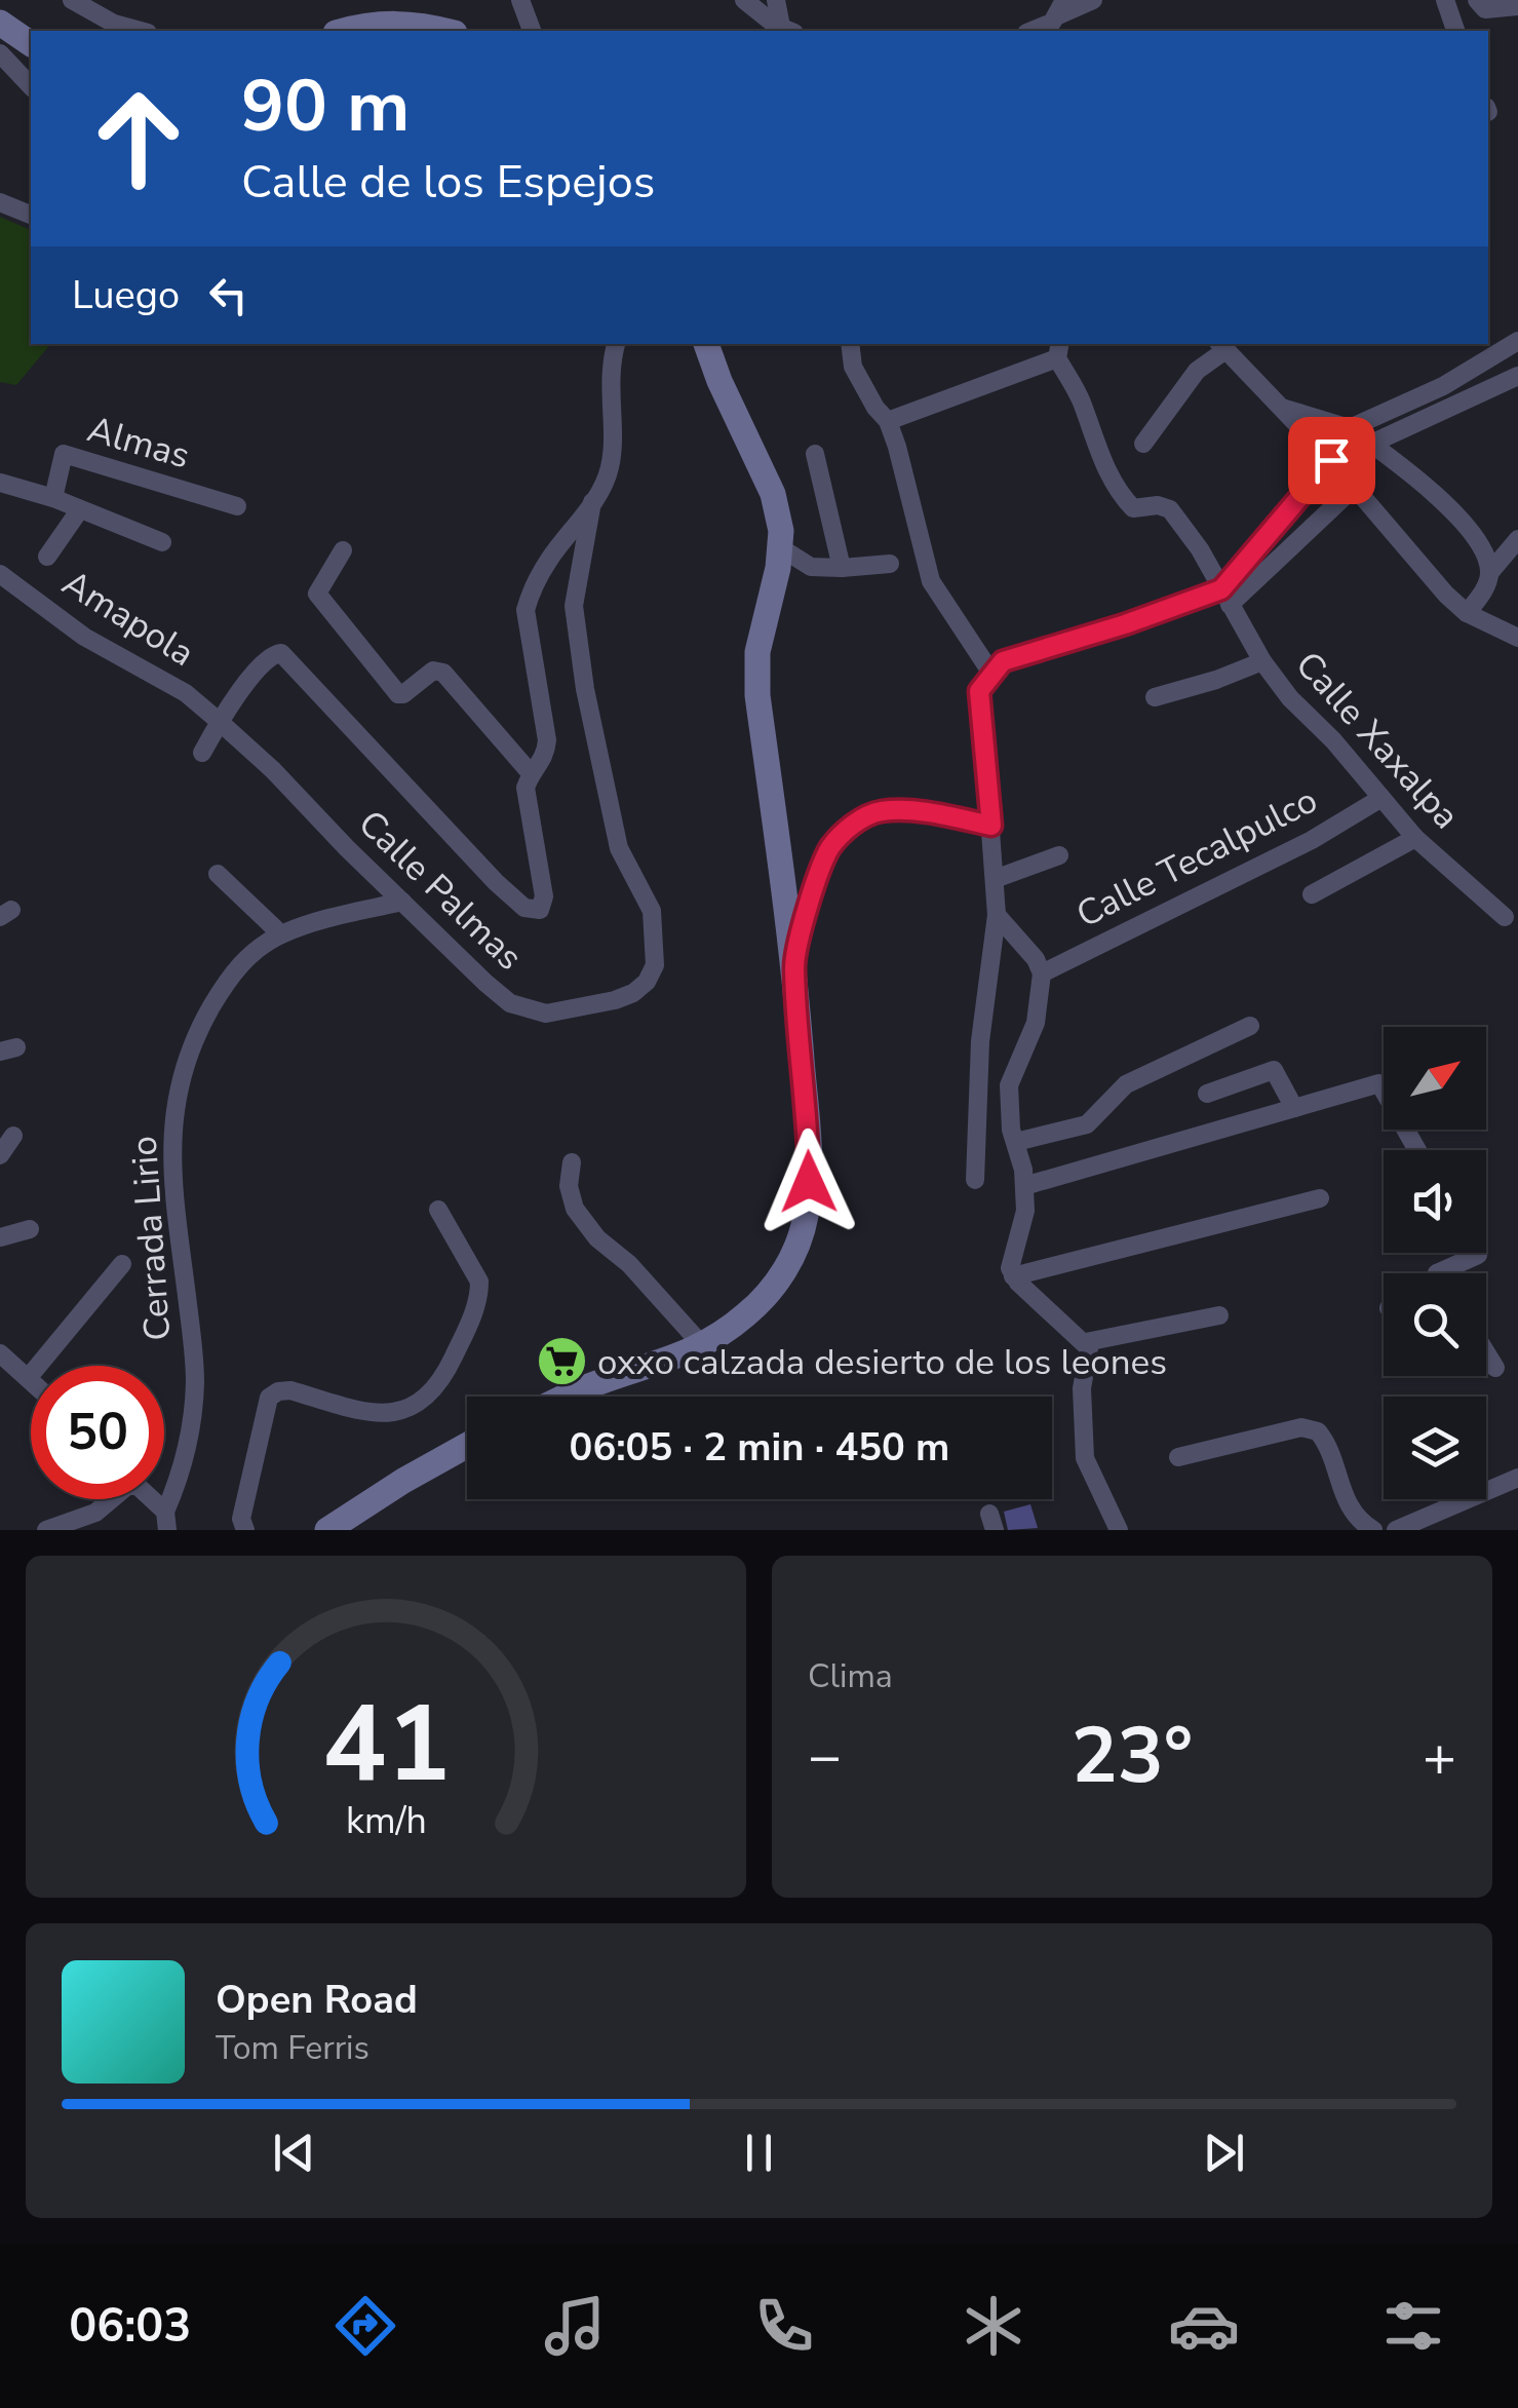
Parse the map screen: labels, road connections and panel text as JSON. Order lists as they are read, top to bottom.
{
  "streets": {
    "street": [
      "Almas",
      "Amapola",
      "Calle Xaxalpa",
      "Calle Tecalpulco",
      "Calle Palmas",
      "Cerrada Lirio"
    ]
  },
  "crossings": [
    ["Amapola", "Calle Palmas"],
    ["Calle Xaxalpa", "Calle Tecalpulco"],
    ["Calle Palmas", "Cerrada Lirio"]
  ],
  "places": {
    "supermarket": ["oxxo calzada desierto de los leones"]
  },
  "north": "top right",
  "page": {
    "turn": ["90 m", "Calle de los Espejos"],
    "then": "Luego",
    "limit": "50",
    "trip": "06:05 · 2 min · 450 m",
    "tile": "Clima",
    "heat": ["−", "23°", "+"],
    "song": ["Open Road", "Tom Ferris"],
    "tabs": "06:03",
    "gauge": ["41", "km/h"]
  }
}
